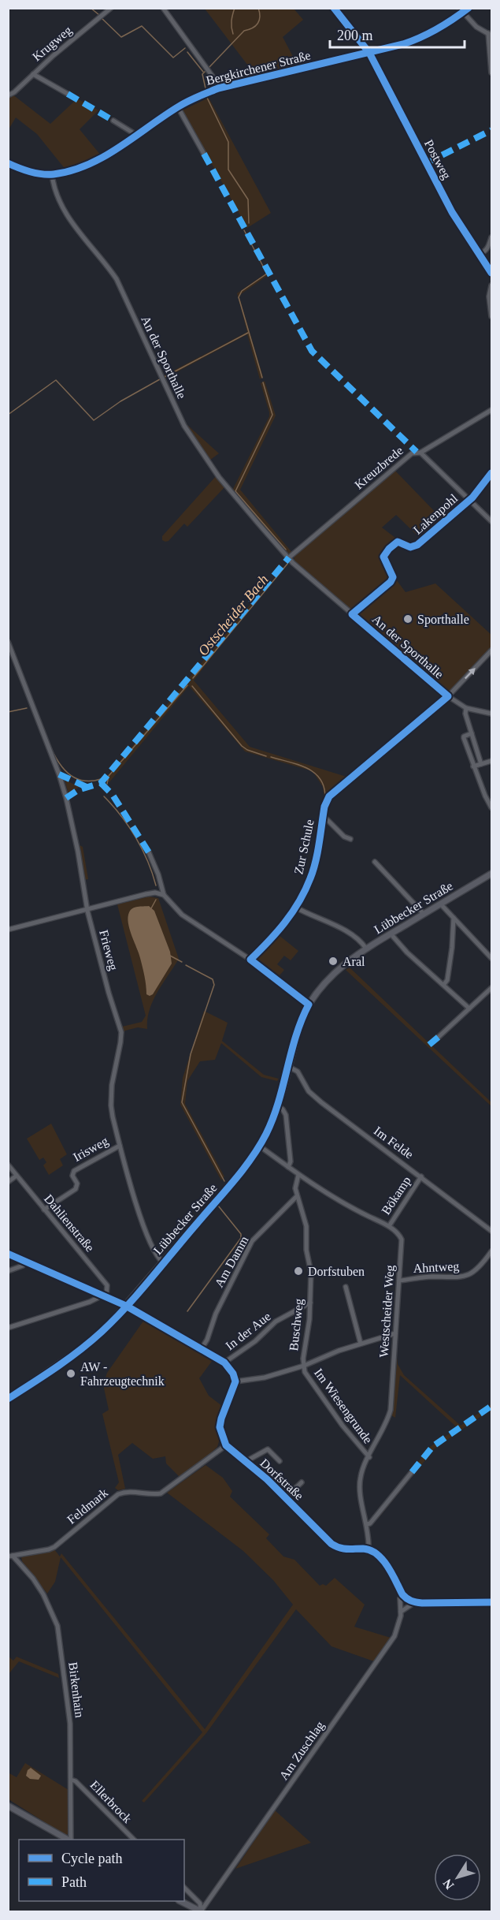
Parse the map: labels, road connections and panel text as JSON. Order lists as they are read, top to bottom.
{
  "streets": {
    "main road": ["Bergkirchener Straße", "Lübbecker Straße"],
    "street": [
      "Krugweg",
      "Postweg",
      "An der Sporthalle",
      "Kreuzbrede",
      "Lakenpohl",
      "Zur Schule",
      "Frieweg",
      "Im Felde",
      "Irisweg",
      "Bökamp",
      "Dahlienstraße",
      "Am Damm",
      "Ahntweg",
      "Westscheider Weg",
      "Buschweg",
      "In der Aue",
      "Im Wiesengrunde",
      "Dorfstraße",
      "Feldmark",
      "Birkenhain",
      "Am Zuschlag",
      "Ellerbrock"
    ]
  },
  "crossings": [
    ["Bergkirchener Straße", "Postweg"],
    ["Bergkirchener Straße", "An der Sporthalle"],
    ["An der Sporthalle", "Kreuzbrede"],
    ["An der Sporthalle", "Lakenpohl"],
    ["Lübbecker Straße", "Frieweg"],
    ["Lübbecker Straße", "Im Felde"],
    ["Frieweg", "Irisweg"],
    ["Im Felde", "Bökamp"],
    ["Irisweg", "Dahlienstraße"],
    ["Bökamp", "Westscheider Weg"],
    ["Am Damm", "Buschweg"],
    ["Ahntweg", "Westscheider Weg"],
    ["Westscheider Weg", "Im Wiesengrunde"],
    ["Westscheider Weg", "Dorfstraße"],
    ["Buschweg", "In der Aue"],
    ["Buschweg", "Im Wiesengrunde"],
    ["Dorfstraße", "Feldmark"],
    ["Feldmark", "Birkenhain"],
    ["Birkenhain", "Ellerbrock"]
  ],
  "water": ["Ostscheider Bach"],
  "places": [
    "Sporthalle",
    "Aral",
    "Dorfstuben",
    "AW - Fahrzeugtechnik"
  ],
  "legend": ["Cycle path", "Path"],
  "scale_bar": "200 m",
  "north": "bottom left"
}
